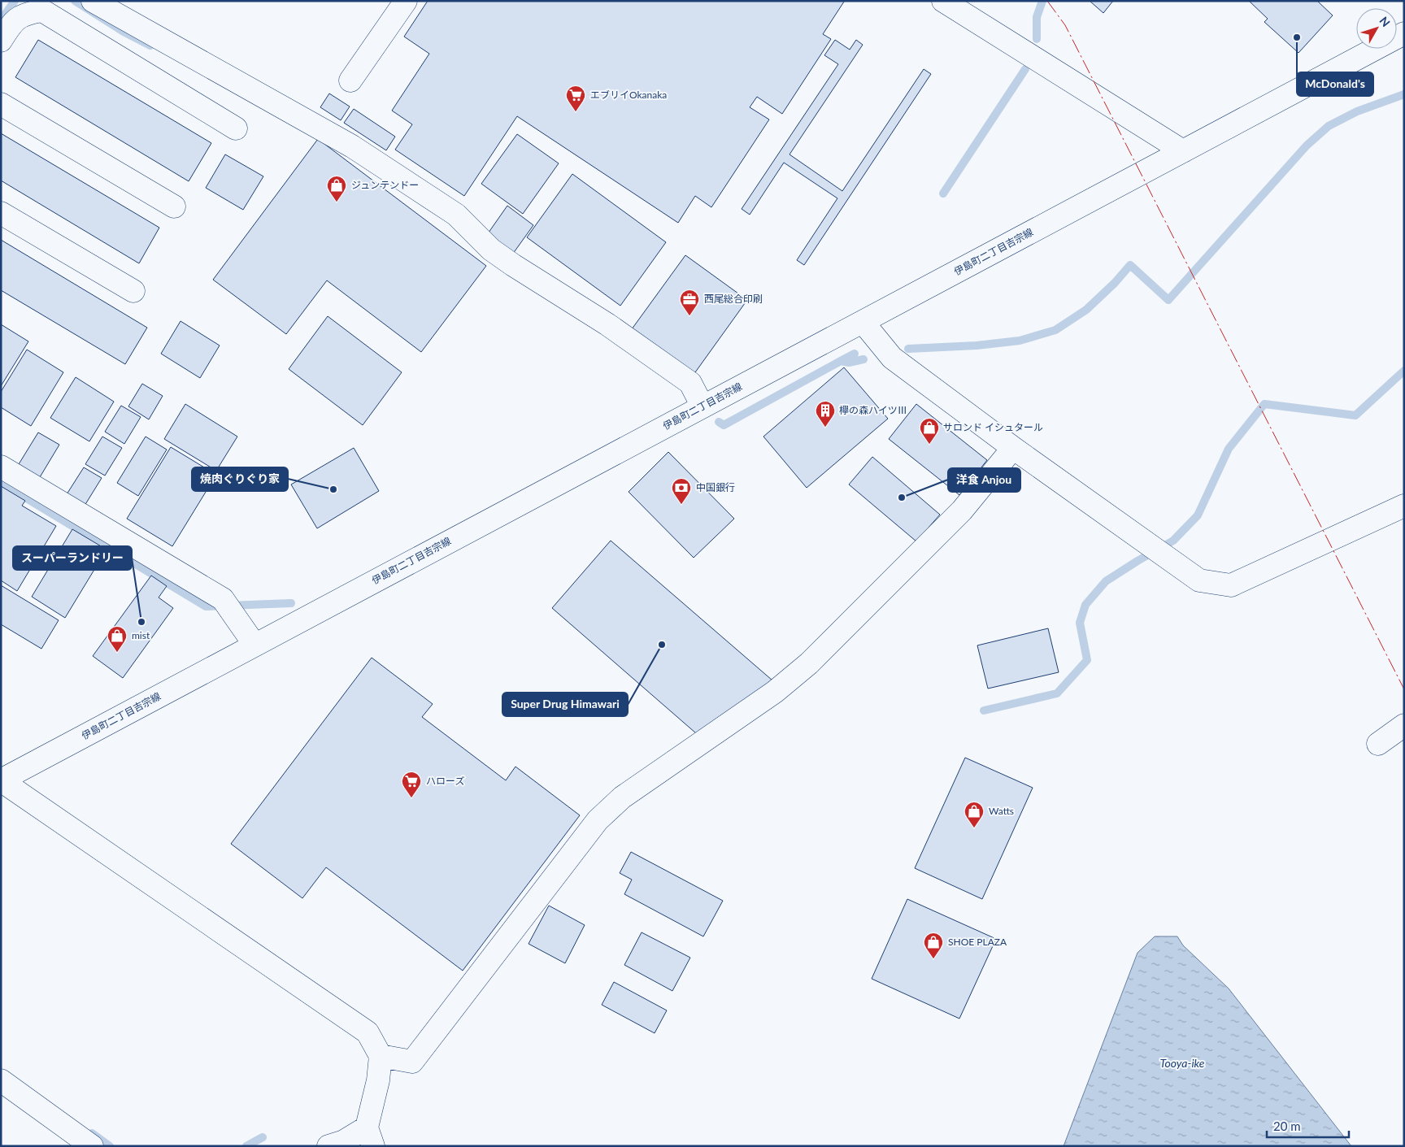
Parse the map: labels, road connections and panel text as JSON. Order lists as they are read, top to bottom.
{
  "streets": {
    "street": ["伊島町二丁目吉宗線"]
  },
  "water": ["Tooya-ike"],
  "places": {
    "other": [
      "McDonald's",
      "焼肉ぐりぐり家",
      "洋食 Anjou",
      "スーパーランドリー",
      "Super Drug Himawari"
    ],
    "supermarket": ["エブリイOkanaka", "ハローズ"],
    "shop": [
      "ジュンテンドー",
      "サロンド イシュタール",
      "mist",
      "Watts",
      "SHOE PLAZA"
    ],
    "office": ["西尾総合印刷"],
    "building": ["欅の森ハイツⅢ"],
    "bank": ["中国銀行"]
  },
  "scale_bar": "20 m",
  "north": "top right"
}
